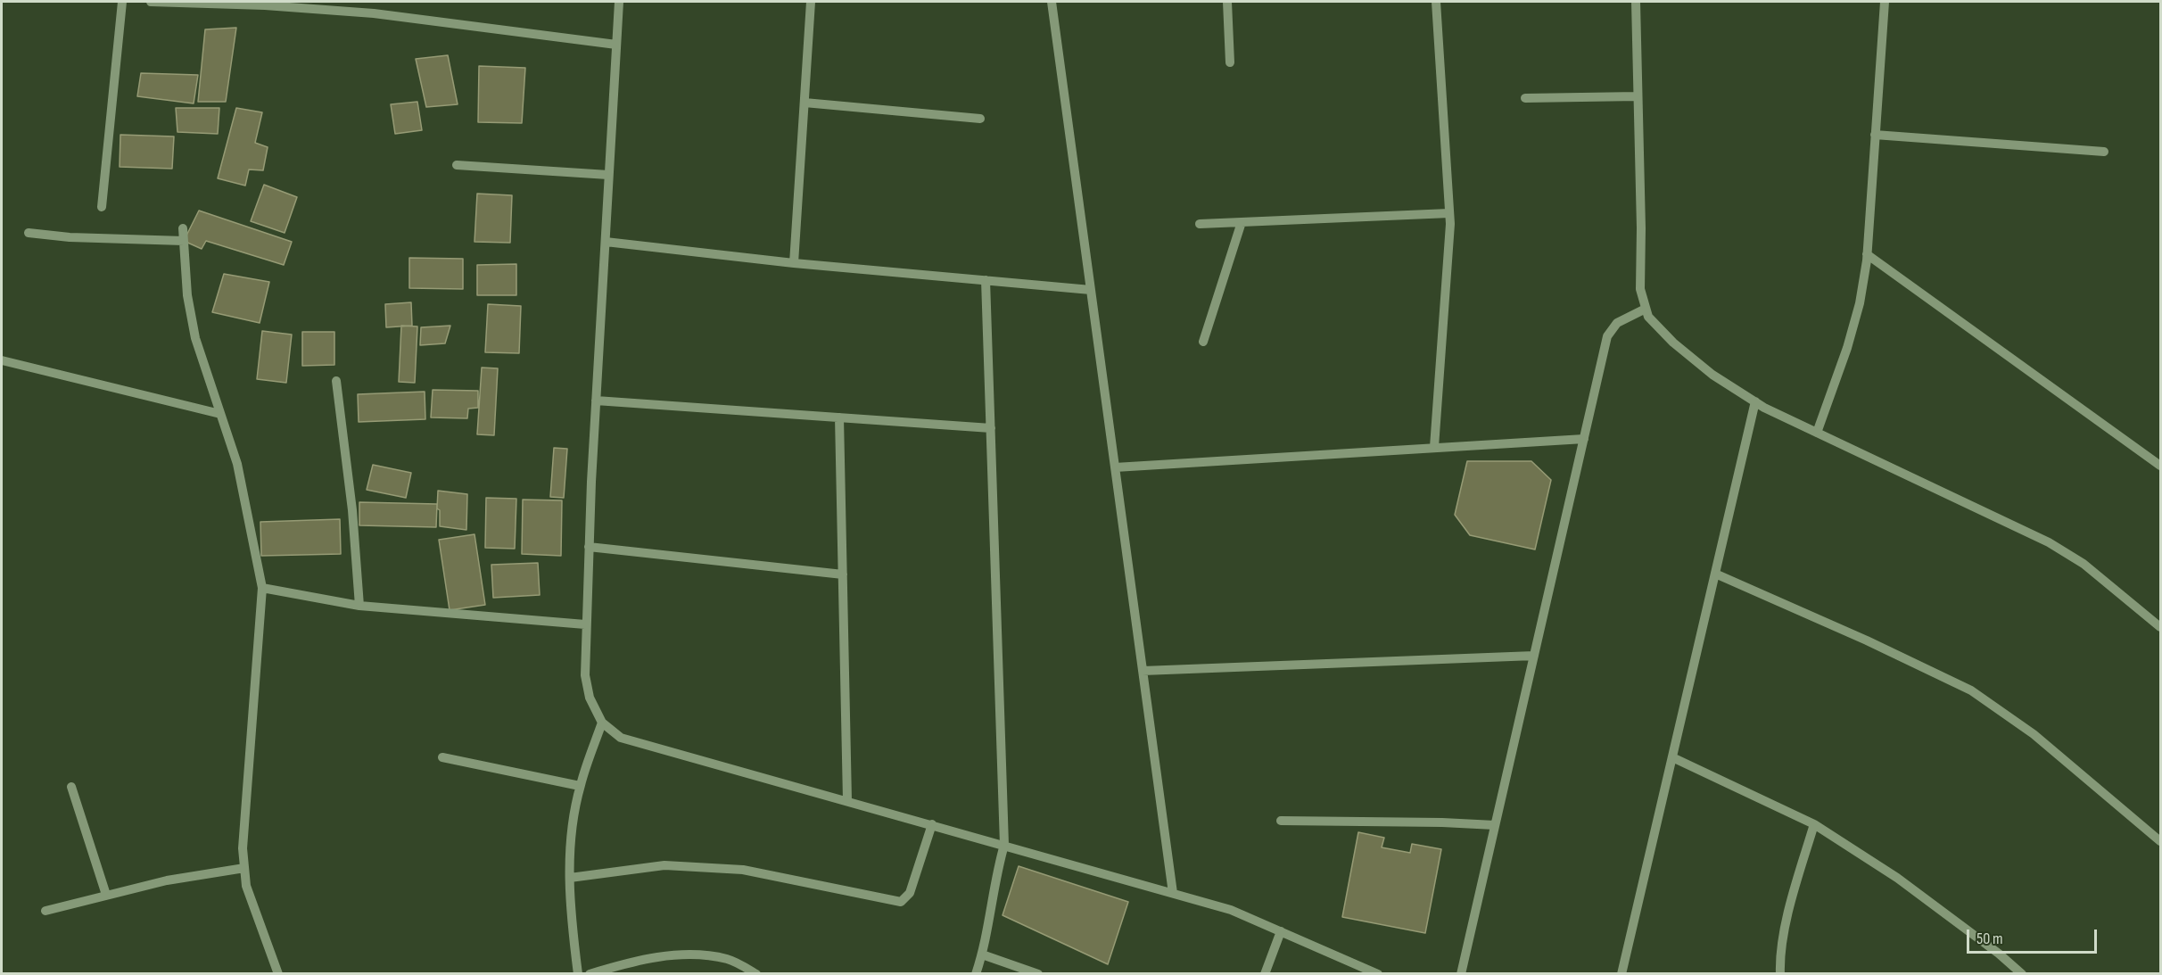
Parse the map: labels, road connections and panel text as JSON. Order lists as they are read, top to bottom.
{
  "scale_bar": "50 m"
}
